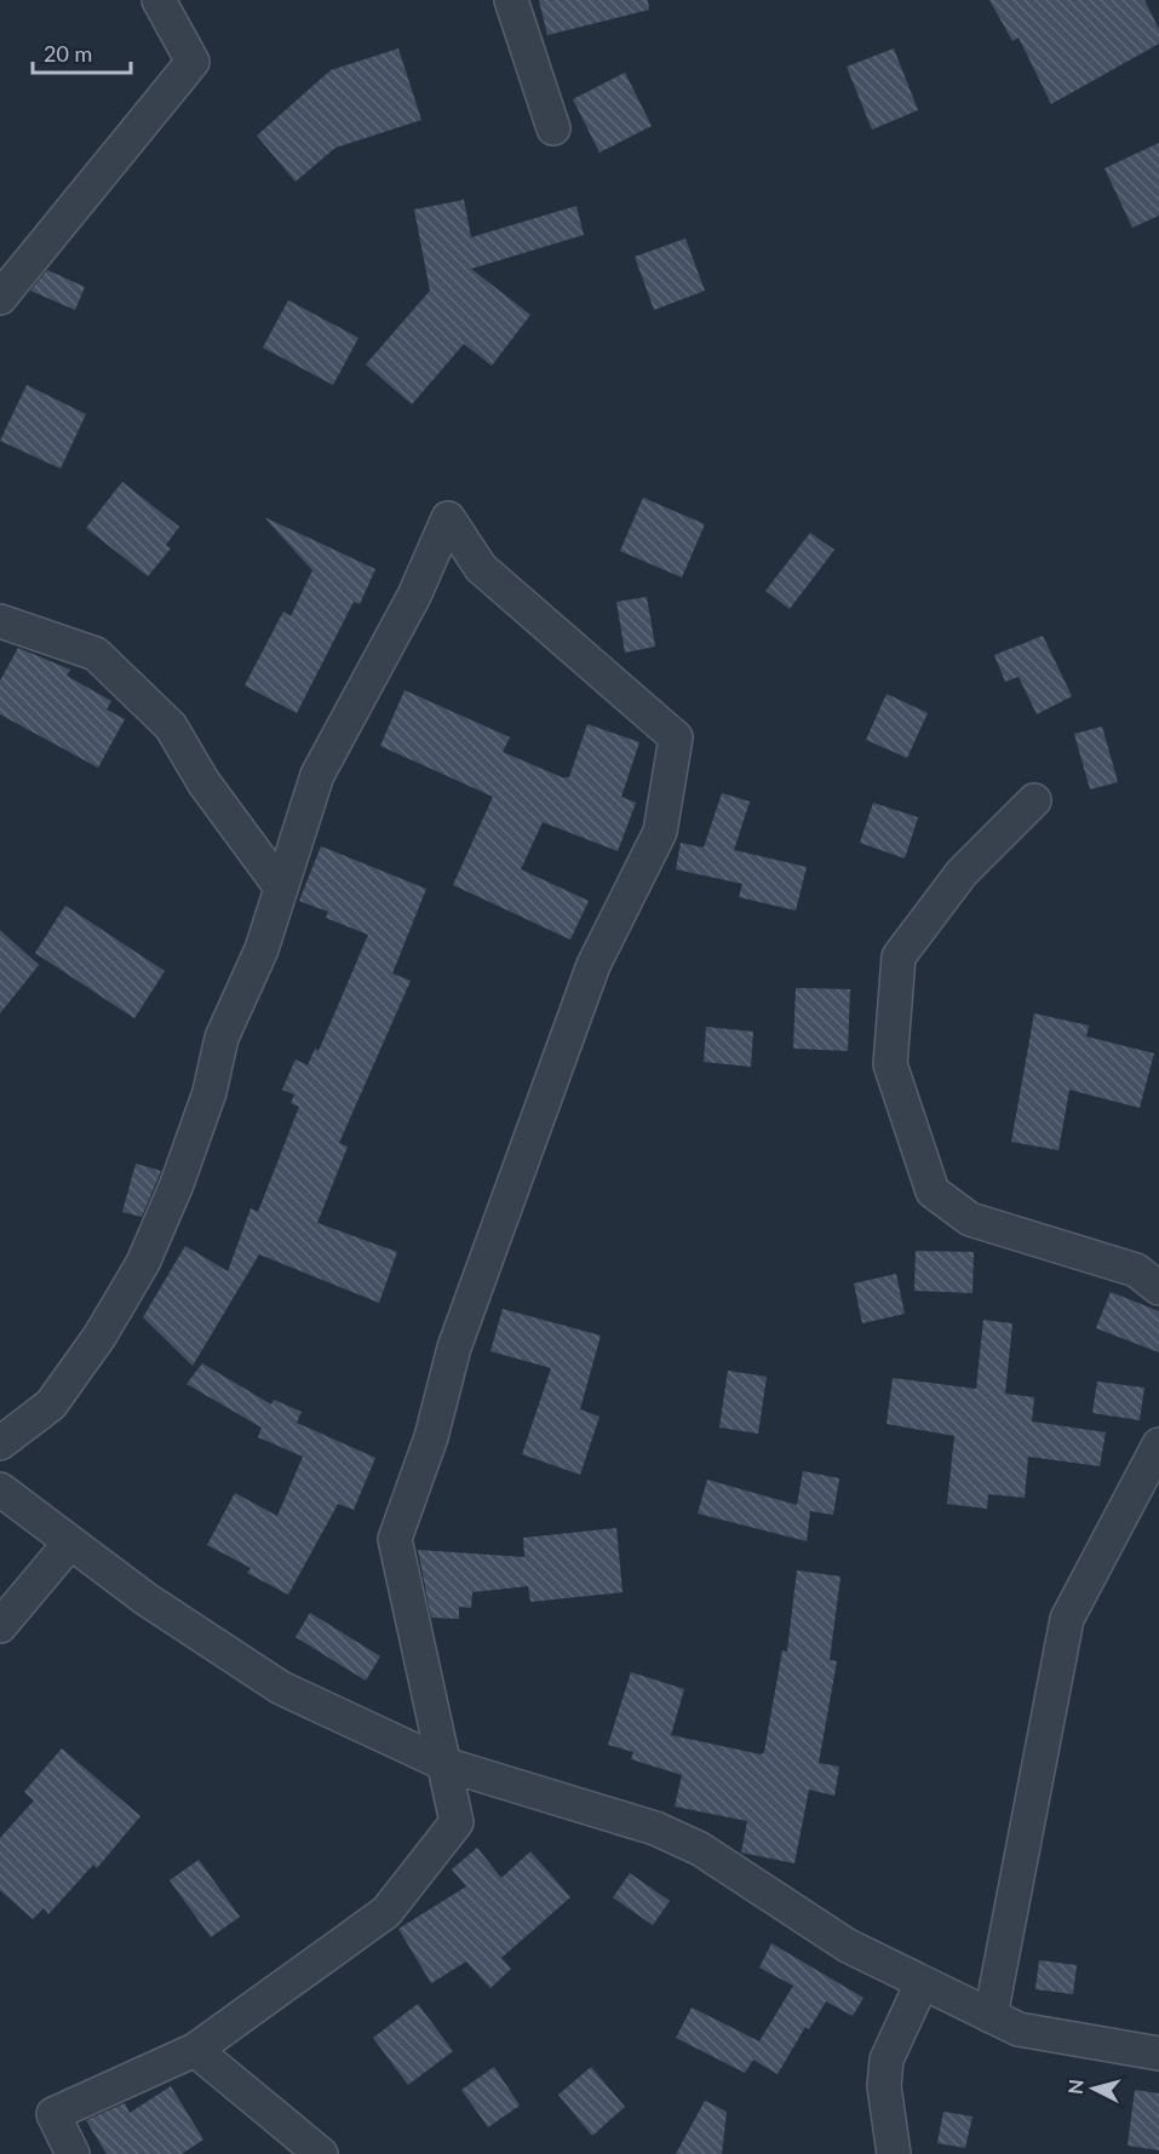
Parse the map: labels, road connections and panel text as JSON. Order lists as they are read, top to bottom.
{
  "scale_bar": "20 m",
  "north": "left"
}
